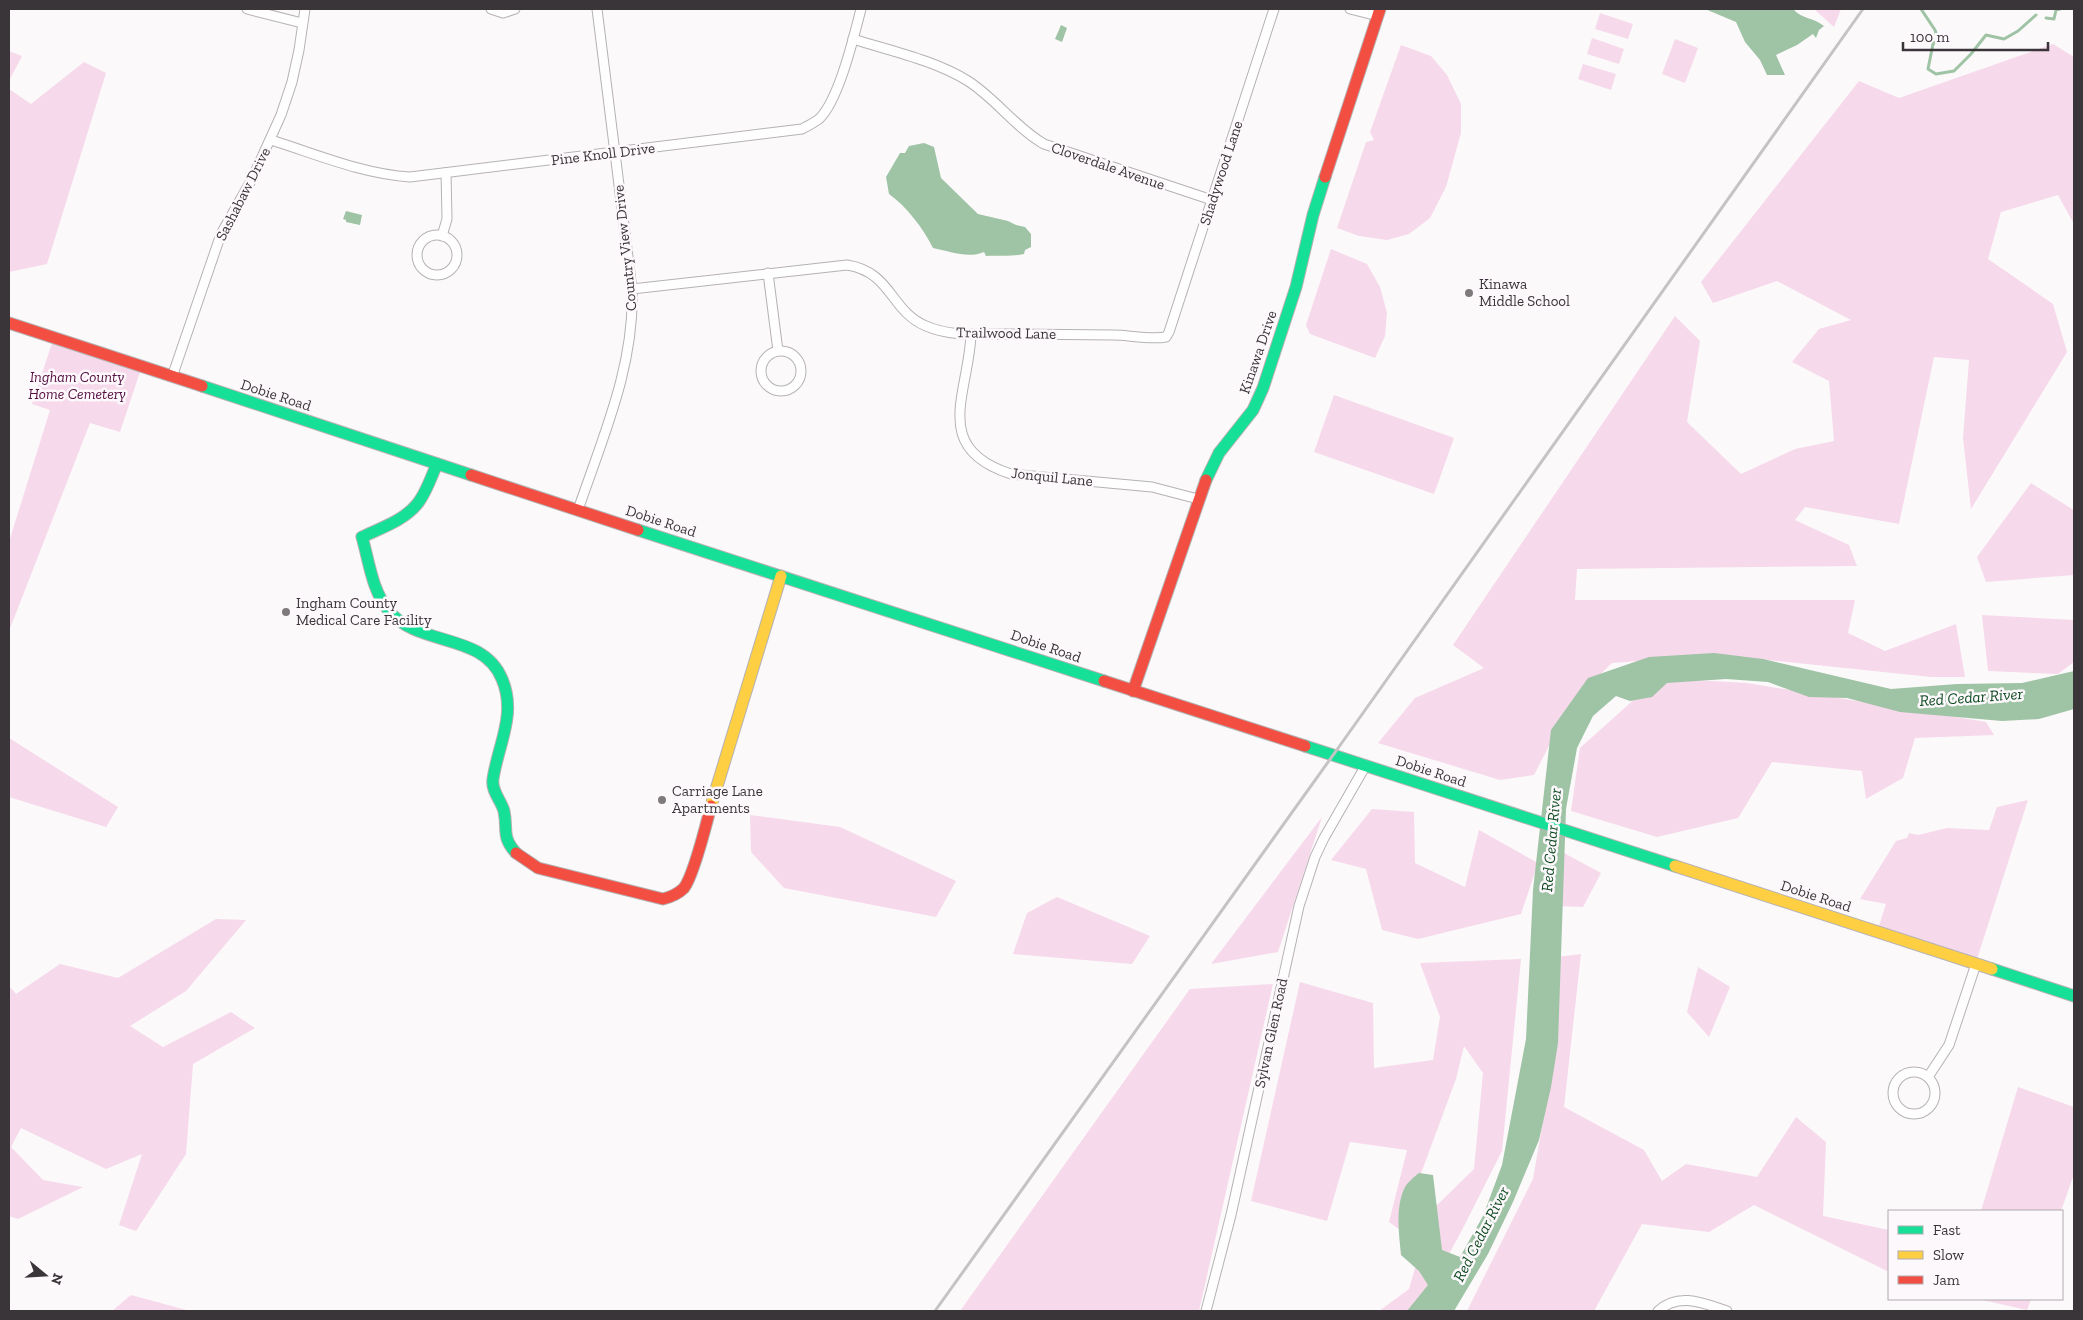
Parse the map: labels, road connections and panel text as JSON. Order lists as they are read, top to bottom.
{
  "streets": {
    "street": [
      "Pine Knoll Drive",
      "Cloverdale Avenue",
      "Shadywood Lane",
      "Sashabaw Drive",
      "Country View Drive",
      "Trailwood Lane",
      "Kinawa Drive",
      "Dobie Road",
      "Jonquil Lane",
      "Sylvan Glen Road"
    ]
  },
  "crossings": [
    ["Pine Knoll Drive", "Cloverdale Avenue"],
    ["Pine Knoll Drive", "Sashabaw Drive"],
    ["Pine Knoll Drive", "Country View Drive"],
    ["Cloverdale Avenue", "Shadywood Lane"],
    ["Shadywood Lane", "Trailwood Lane"],
    ["Sashabaw Drive", "Dobie Road"],
    ["Country View Drive", "Trailwood Lane"],
    ["Country View Drive", "Dobie Road"],
    ["Trailwood Lane", "Jonquil Lane"],
    ["Kinawa Drive", "Dobie Road"],
    ["Kinawa Drive", "Jonquil Lane"],
    ["Dobie Road", "Sylvan Glen Road"]
  ],
  "water": ["Red Cedar River"],
  "parks": ["Ingham County Home Cemetery"],
  "places": ["Kinawa Middle School", "Ingham County Medical Care Facility", "Carriage Lane Apartments"],
  "legend": ["Fast", "Slow", "Jam"],
  "scale_bar": "100 m",
  "north": "right"
}
